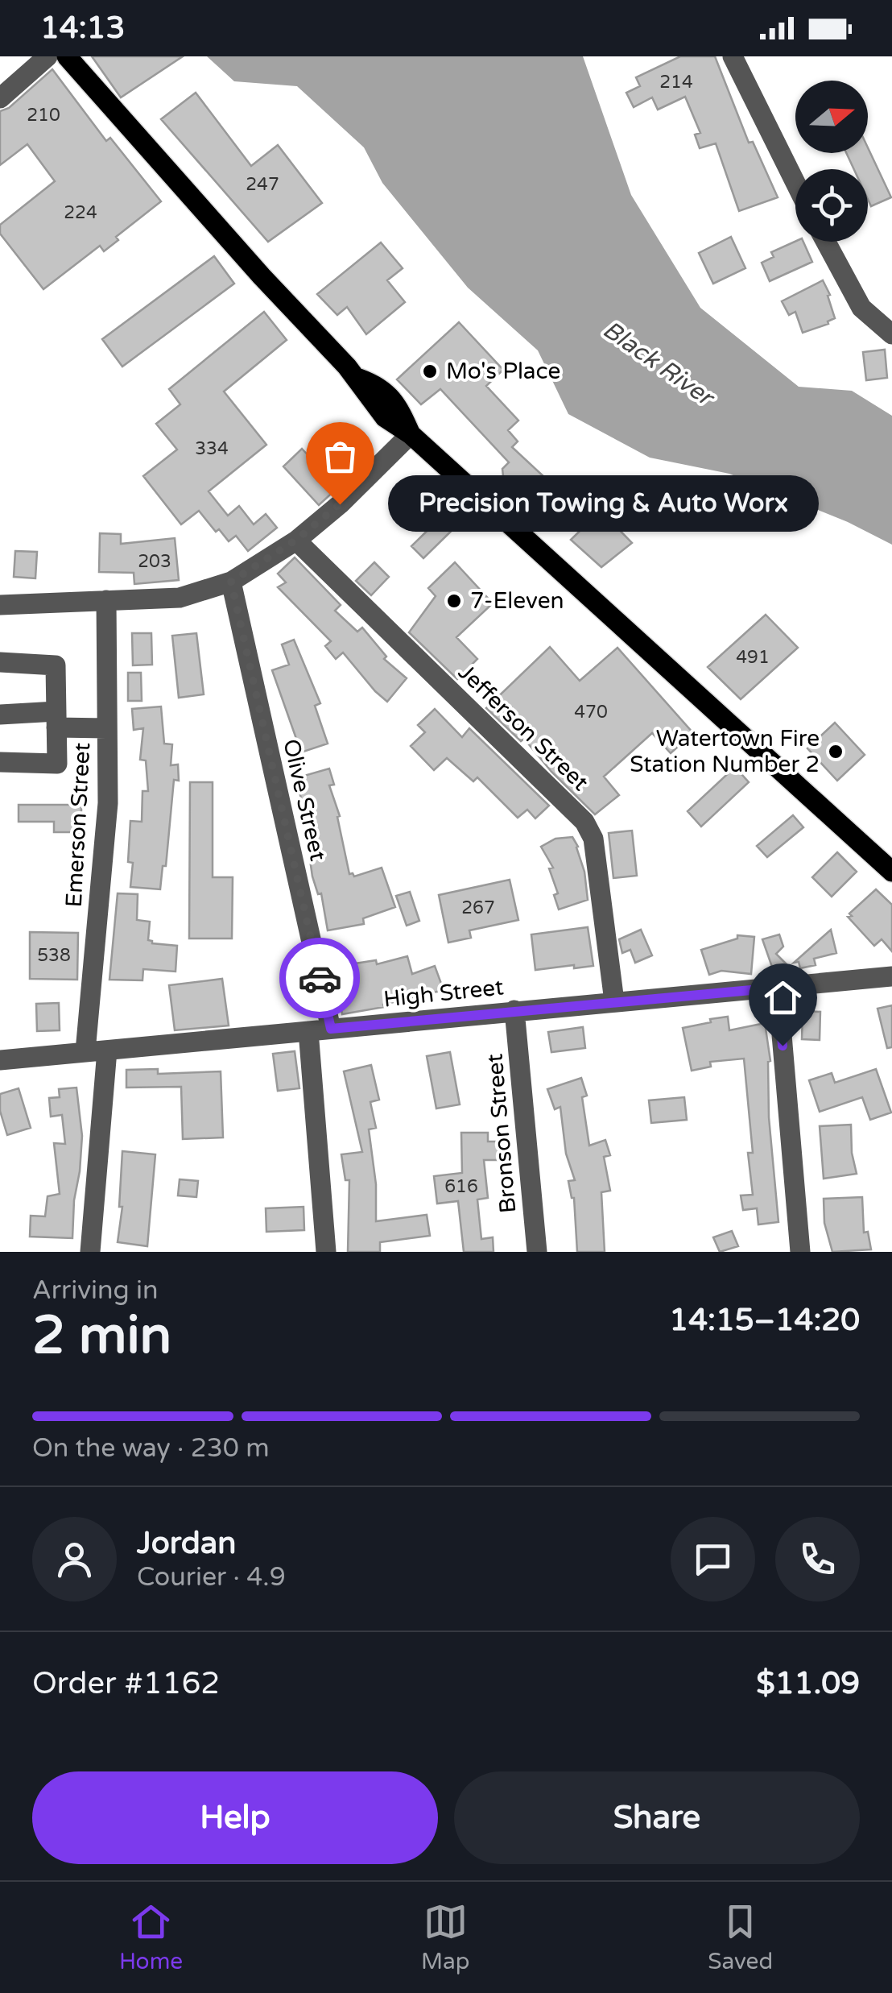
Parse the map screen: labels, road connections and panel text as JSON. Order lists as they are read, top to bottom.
{
  "streets": {
    "street": [
      "Jefferson Street",
      "Olive Street",
      "Emerson Street",
      "High Street",
      "Bronson Street"
    ]
  },
  "crossings": [
    ["Jefferson Street", "High Street"],
    ["Olive Street", "High Street"],
    ["Emerson Street", "High Street"],
    ["High Street", "Bronson Street"]
  ],
  "water": ["Black River"],
  "places": [
    "Mo's Place",
    "Precision Towing & Auto Worx",
    "7-Eleven",
    "Watertown Fire Station Number 2"
  ],
  "house_numbers": [
    "214",
    "210",
    "247",
    "224",
    "334",
    "203",
    "491",
    "470",
    "267",
    "538",
    "616"
  ],
  "north": "right",
  "page": {
    "status": "14:13",
    "bubble": "Precision Towing & Auto Worx",
    "heading": ["2 min", "Arriving in", "14:15–14:20"],
    "panel": [
      "Jordan",
      "Courier · 4.9",
      "Order #1162",
      "$11.09"
    ],
    "bar": "On the way · 230 m",
    "buttons": ["Help", "Share"],
    "tabs": ["Home", "Map", "Saved"]
  }
}
